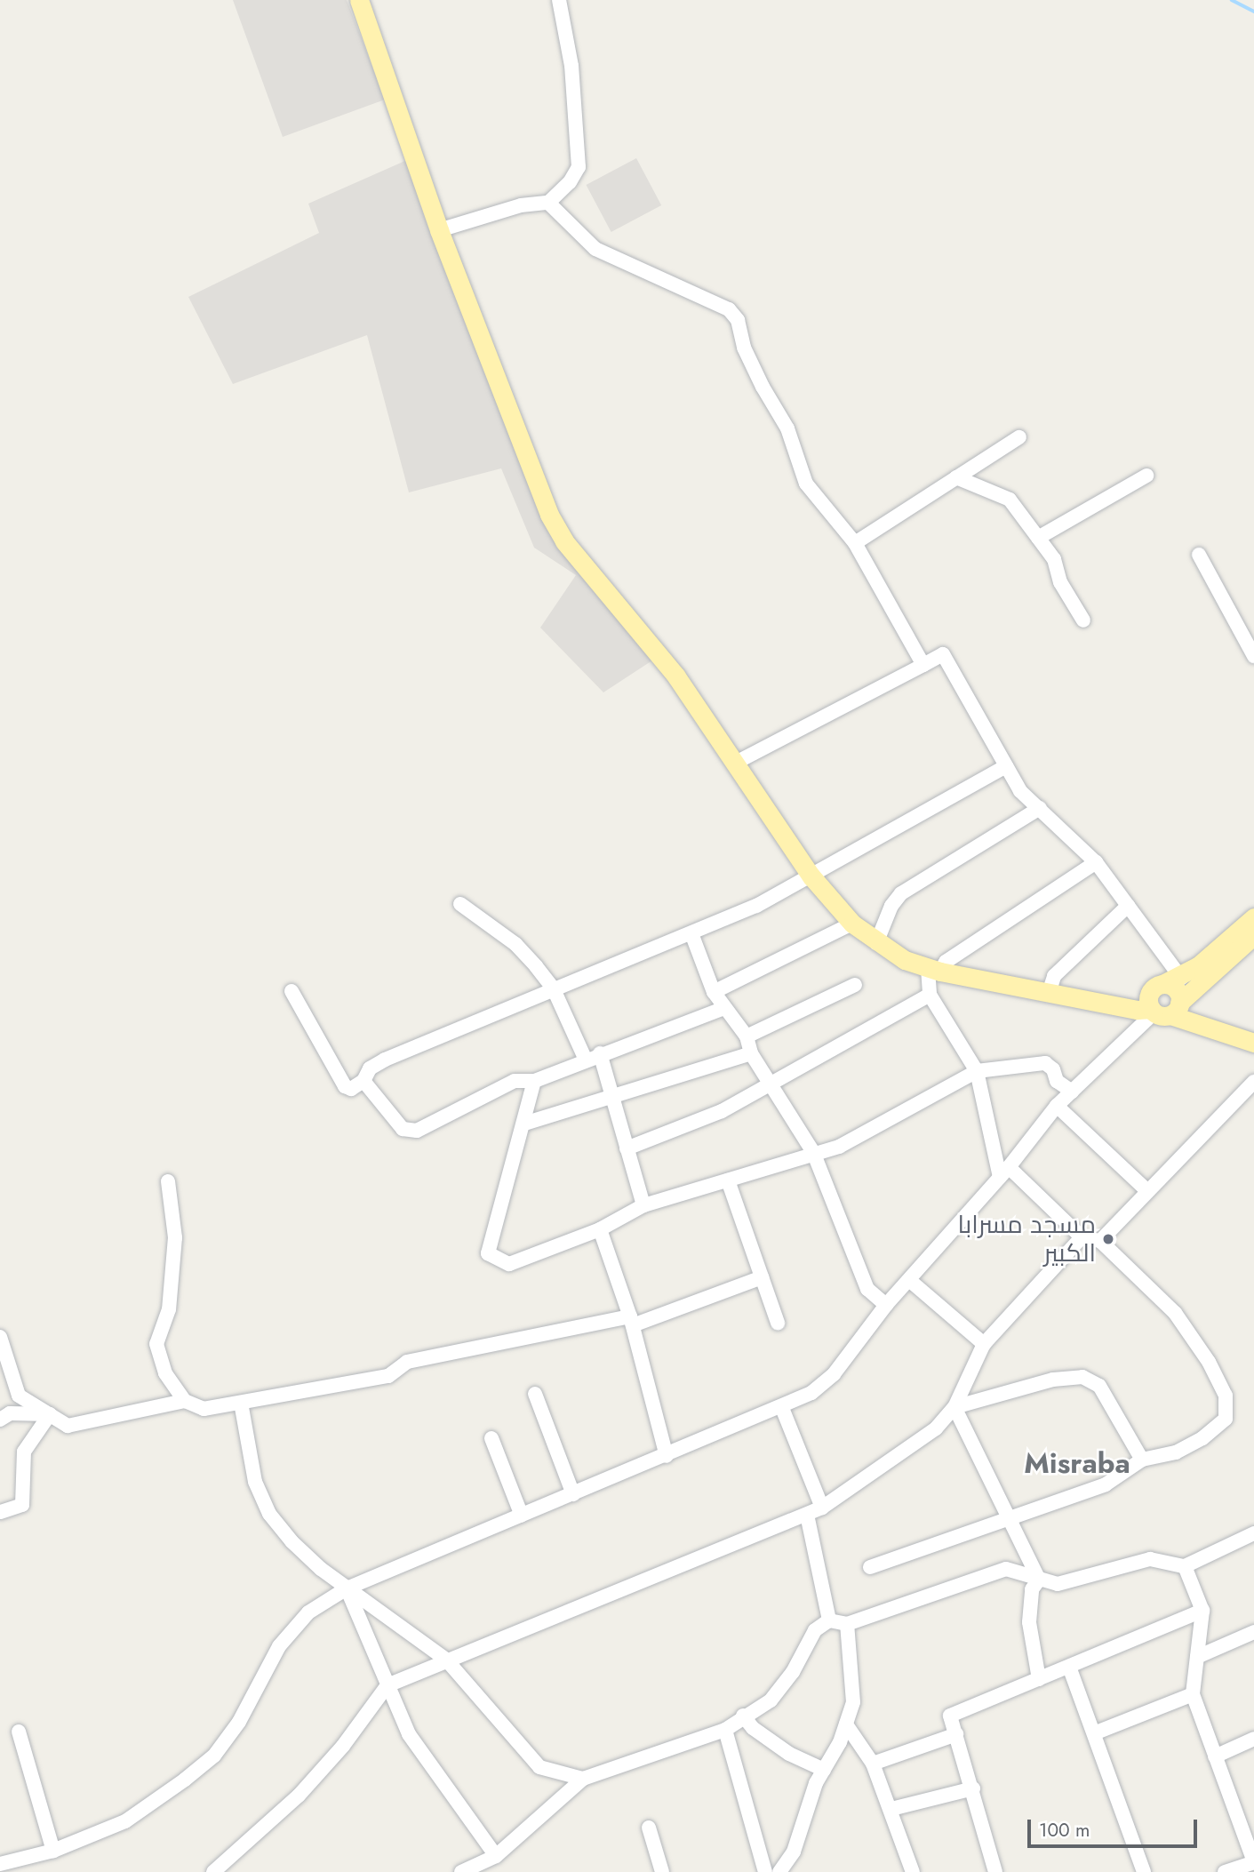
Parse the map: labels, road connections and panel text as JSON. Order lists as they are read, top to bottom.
{
  "districts": ["Misraba"],
  "places": ["مسجد مسرابا الكبير"],
  "scale_bar": "100 m"
}
